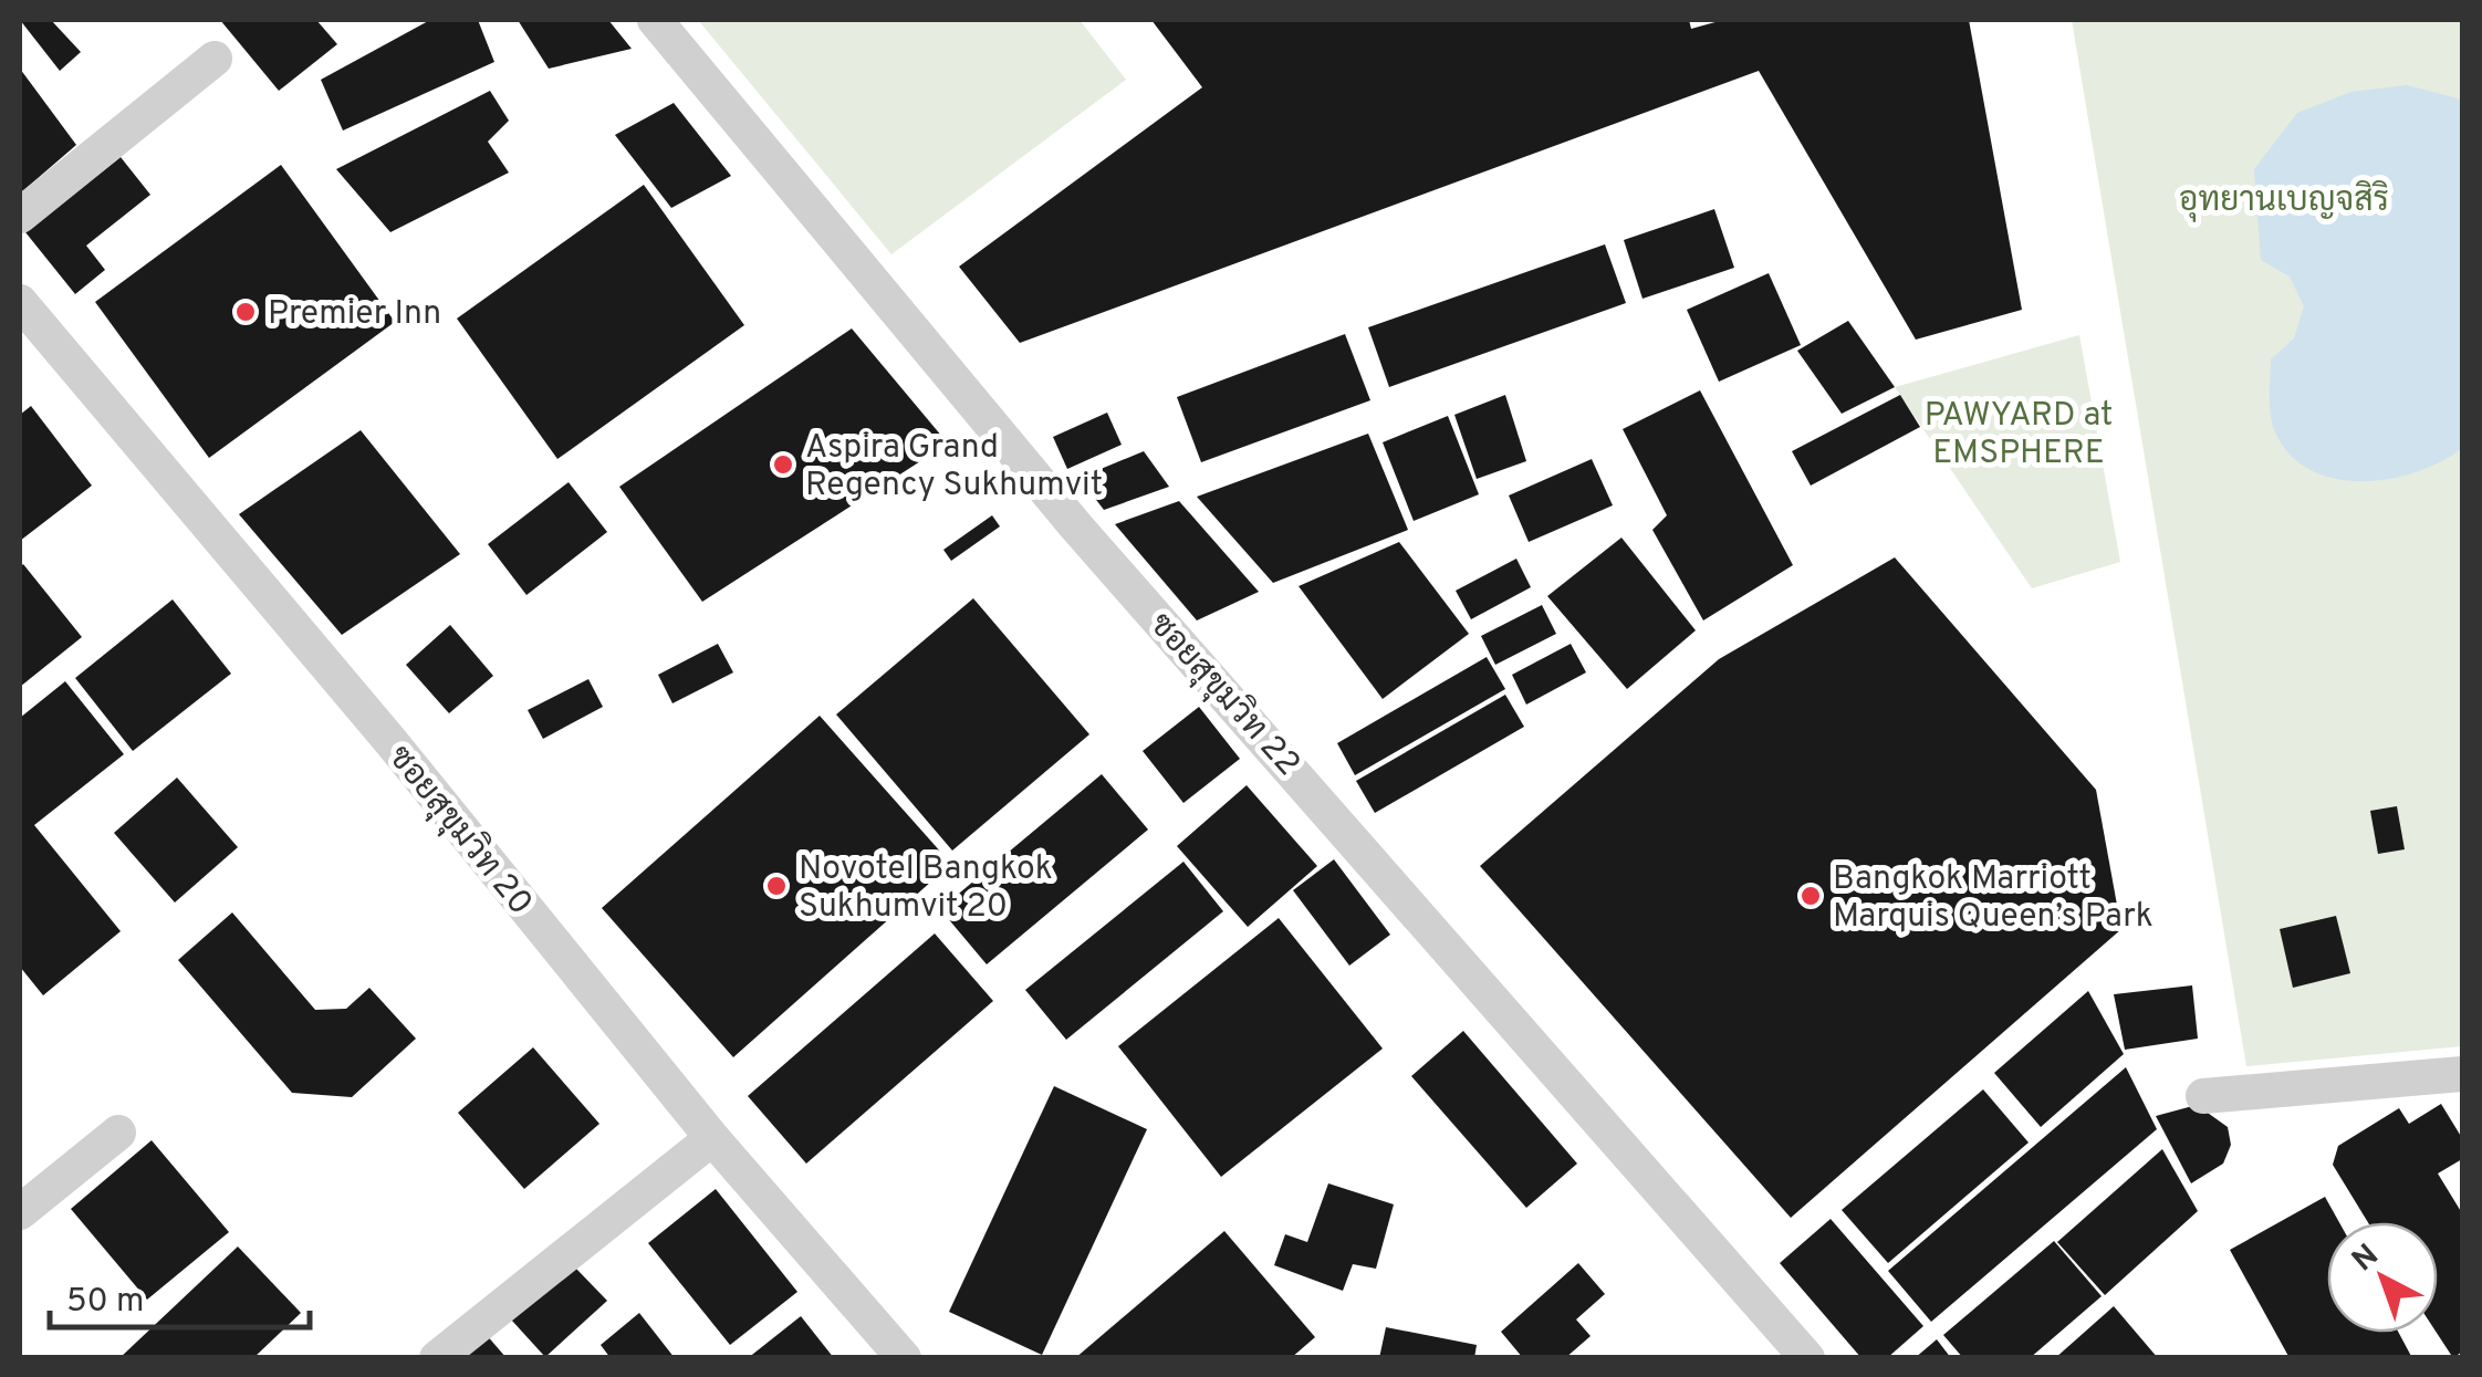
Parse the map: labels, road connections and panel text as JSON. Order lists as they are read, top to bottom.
{
  "streets": {
    "street": ["ซอยสุขุมวิท 22", "ซอยสุขุมวิท 20"]
  },
  "parks": ["อุทยานเบญจสิริ", "PAWYARD at EMSPHERE"],
  "places": [
    "Premier Inn",
    "Aspira Grand Regency Sukhumvit",
    "Novotel Bangkok Sukhumvit 20",
    "Bangkok Marriott Marquis Queen’s Park"
  ],
  "scale_bar": "50 m",
  "north": "top left"
}
